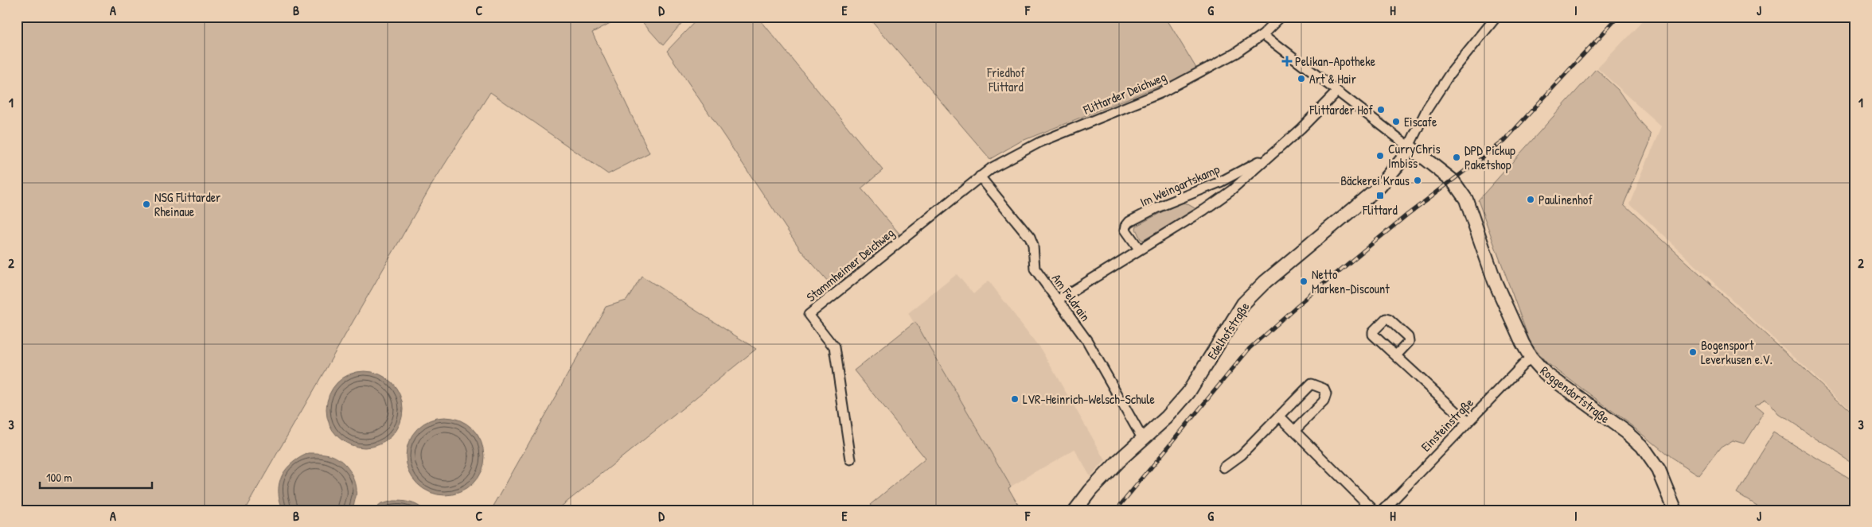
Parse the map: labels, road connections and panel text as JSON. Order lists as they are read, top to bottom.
{
  "streets": {
    "street": [
      "Flittarder Deichweg",
      "Im Weingartskamp",
      "Stammheimer Deichweg",
      "Am Feldrain",
      "Edelhofstraße",
      "Roggendorfstraße",
      "Einsteinstraße"
    ]
  },
  "crossings": [
    ["Flittarder Deichweg", "Stammheimer Deichweg"],
    ["Im Weingartskamp", "Am Feldrain"],
    ["Stammheimer Deichweg", "Am Feldrain"],
    ["Am Feldrain", "Edelhofstraße"],
    ["Edelhofstraße", "Roggendorfstraße"],
    ["Roggendorfstraße", "Einsteinstraße"]
  ],
  "parks": ["Friedhof Flittard"],
  "places": {
    "health": ["Pelikan-Apotheke"],
    "other": [
      "Art & Hair",
      "Flittarder Hof",
      "Eiscafe",
      "CurryChris Imbiss",
      "DPD Pickup Paketshop",
      "Bäckerei Kraus",
      "Paulinenhof",
      "NSG Flittarder Rheinaue",
      "Netto Marken-Discount",
      "Bogensport Leverkusen e.V.",
      "LVR-Heinrich-Welsch-Schule"
    ],
    "transit": ["Flittard"]
  },
  "scale_bar": "100 m",
  "grid": {
    "columns": [
      "A",
      "B",
      "C",
      "D",
      "E",
      "F",
      "G",
      "H",
      "I",
      "J"
    ],
    "rows": ["1", "2", "3"]
  }
}
